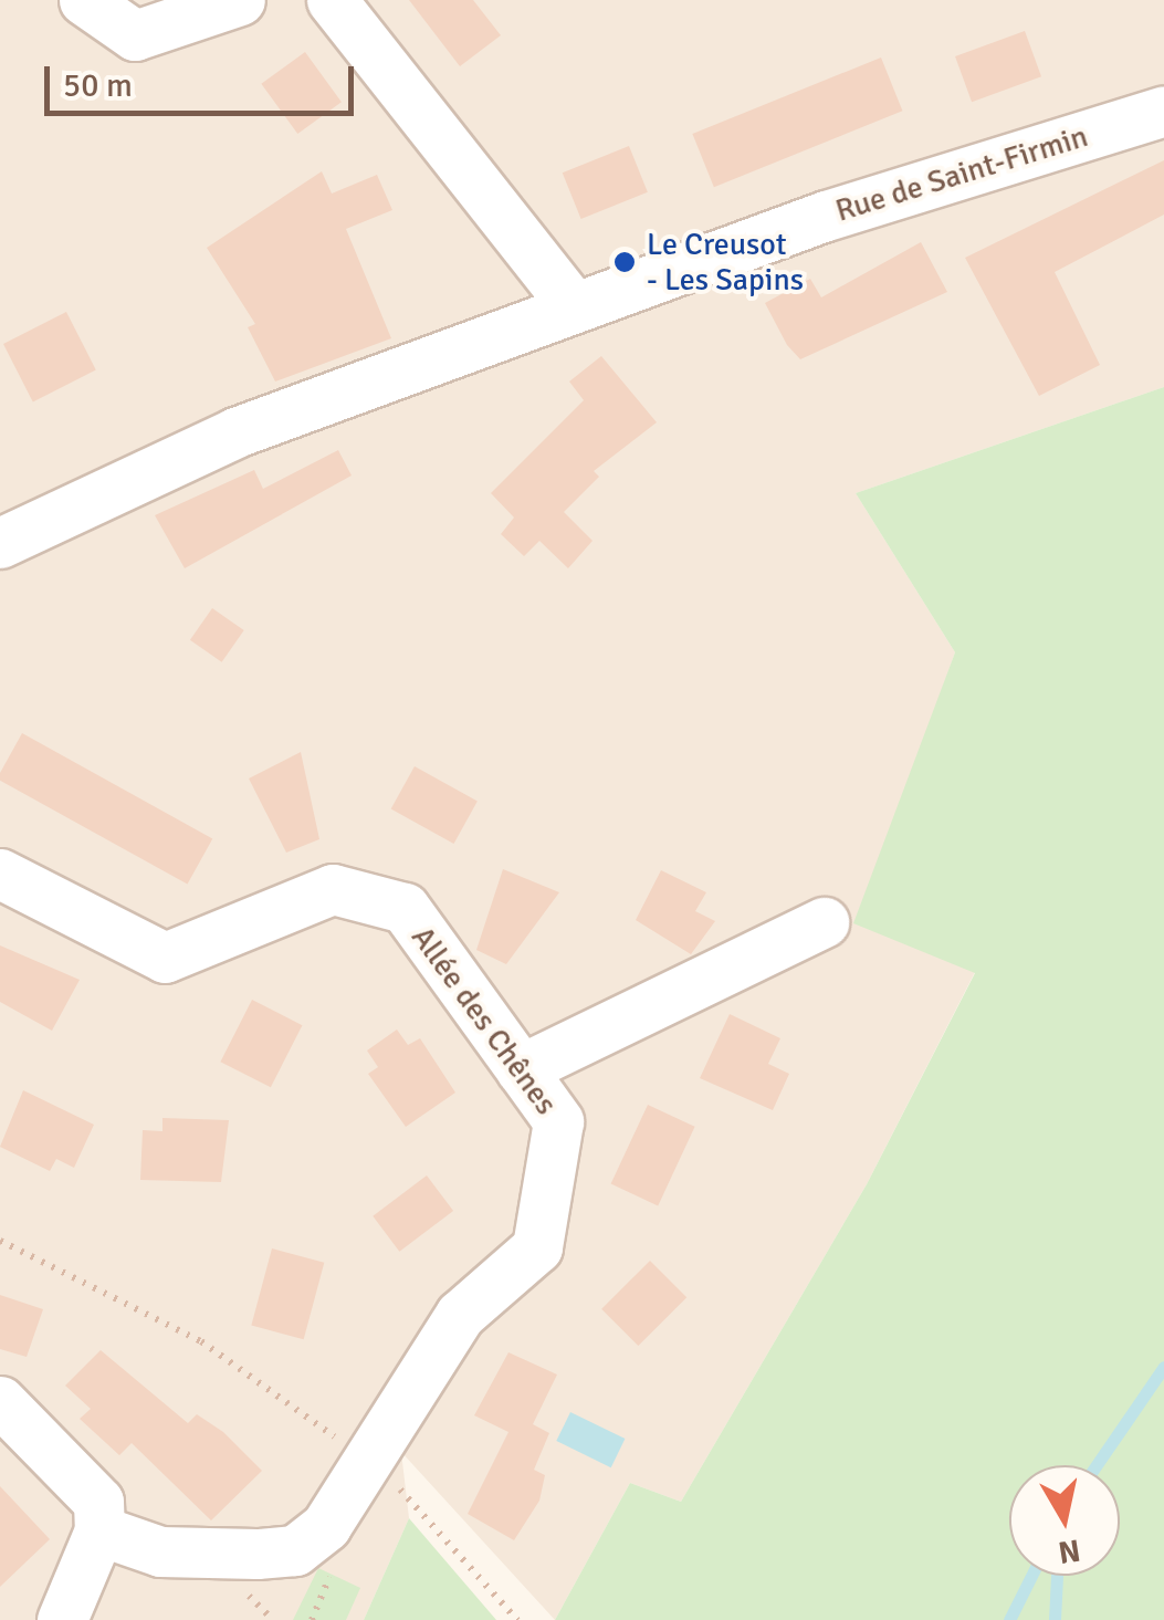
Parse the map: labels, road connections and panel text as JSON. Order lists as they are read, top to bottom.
{
  "streets": {
    "street": ["Rue de Saint-Firmin", "Allée des Chênes"]
  },
  "places": ["Le Creusot - Les Sapins"],
  "scale_bar": "50 m",
  "north": "bottom"
}
